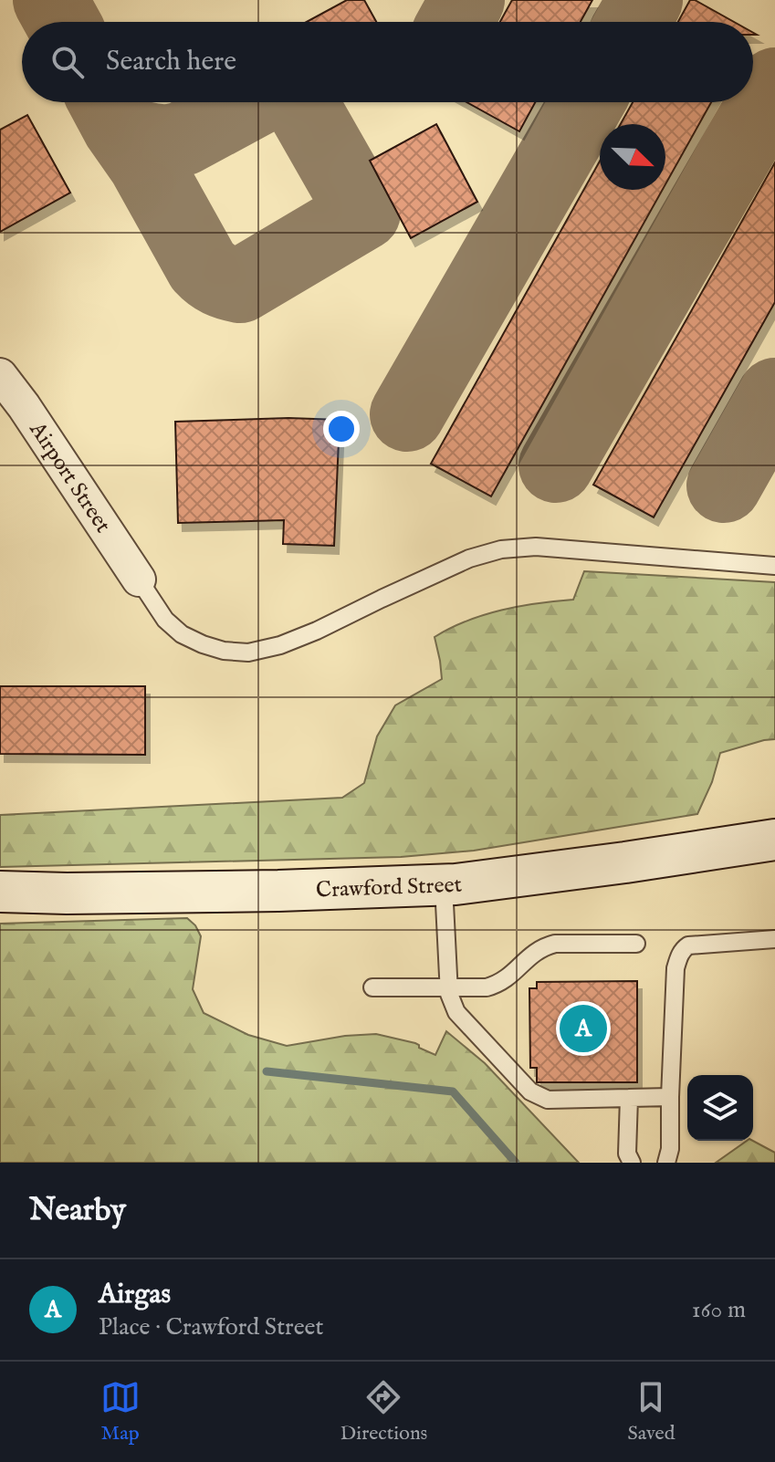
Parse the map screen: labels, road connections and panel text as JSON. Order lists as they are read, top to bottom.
{
  "streets": {
    "main road": ["Crawford Street"],
    "street": ["Airport Street"]
  },
  "north": "bottom right",
  "page": {
    "search": "Search here",
    "pins": "A",
    "heading": "Nearby",
    "list": [
      {
        "mark": "A",
        "name": "Airgas",
        "note": "Place · Crawford Street",
        "value": "160 m"
      }
    ],
    "nav": ["Map", "Directions", "Saved"]
  }
}
